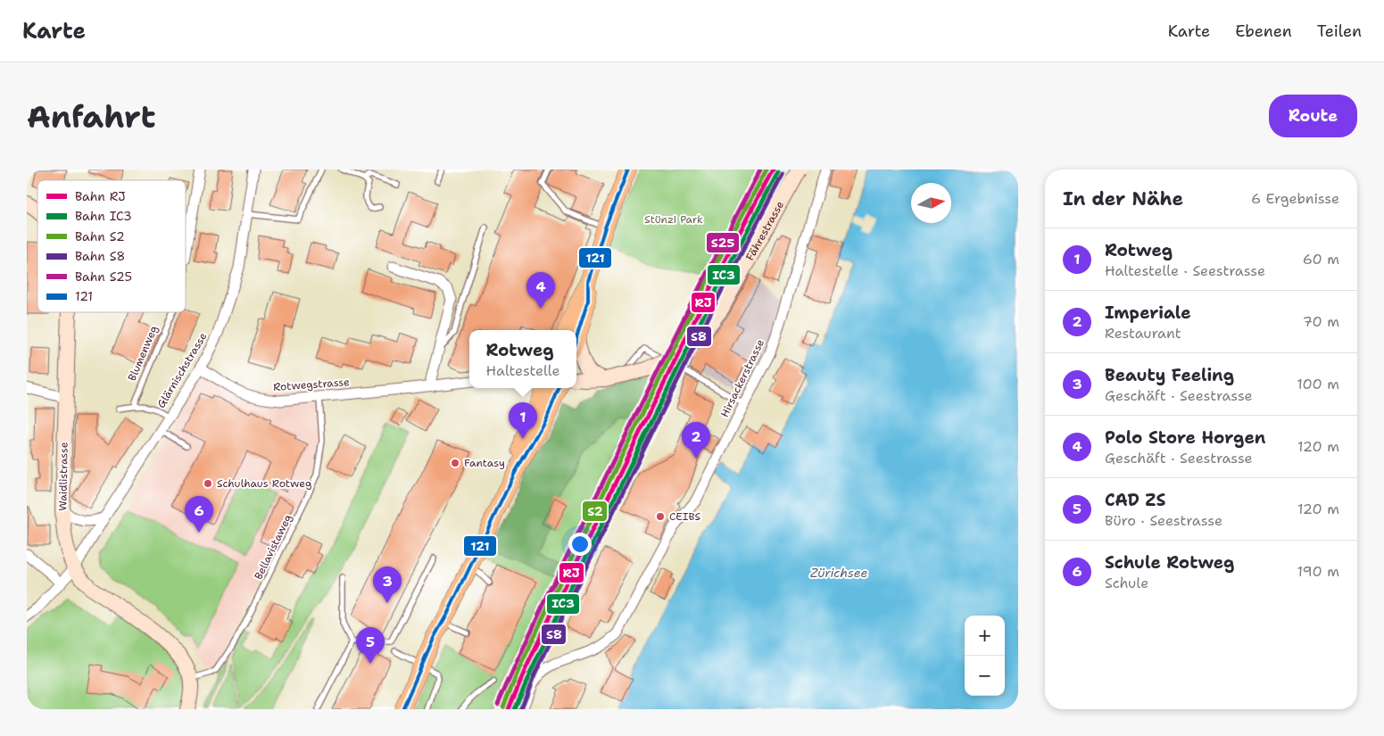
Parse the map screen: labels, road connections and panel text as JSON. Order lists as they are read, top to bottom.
{
  "streets": {
    "main road": ["Fährestrasse", "Waidlistrasse"],
    "street": [
      "Blumenweg",
      "Glärnischstrasse",
      "Hirsackerstrasse",
      "Rotwegstrasse"
    ],
    "lane": ["Bellavistaweg"]
  },
  "crossings": [
    ["Glärnischstrasse", "Rotwegstrasse"],
    ["Glärnischstrasse", "Waidlistrasse"],
    ["Rotwegstrasse", "Bellavistaweg"],
    ["Waidlistrasse", "Bellavistaweg"]
  ],
  "water": ["Zürichsee"],
  "parks": ["Stünzi Park"],
  "places": ["Fantasy", "Schulhaus Rotweg", "CEIBS"],
  "lines": [
    "rail line RJ",
    "rail line S2",
    "rail line S25",
    "transit line 121",
    "rail line IC3",
    "rail line S8"
  ],
  "legend": [
    "Bahn RJ",
    "Bahn IC3",
    "Bahn S2",
    "Bahn S8",
    "Bahn S25",
    "121"
  ],
  "north": "right",
  "page": {
    "header": "Karte",
    "nav": ["Karte", "Ebenen", "Teilen"],
    "buttons": "Route",
    "title": "Anfahrt",
    "heading": ["In der Nähe", "6 Ergebnisse"],
    "list": [
      {
        "mark": "1",
        "name": "Rotweg",
        "note": "Haltestelle · Seestrasse",
        "value": "60 m"
      },
      {
        "mark": "2",
        "name": "Imperiale",
        "note": "Restaurant",
        "value": "70 m"
      },
      {
        "mark": "3",
        "name": "Beauty Feeling",
        "note": "Geschäft · Seestrasse",
        "value": "100 m"
      },
      {
        "mark": "4",
        "name": "Polo Store Horgen",
        "note": "Geschäft · Seestrasse",
        "value": "120 m"
      },
      {
        "mark": "5",
        "name": "CAD ZS",
        "note": "Büro · Seestrasse",
        "value": "120 m"
      },
      {
        "mark": "6",
        "name": "Schule Rotweg",
        "note": "Schule",
        "value": "190 m"
      }
    ],
    "pins": [
      "4",
      "1",
      "2",
      "6",
      "3",
      "5"
    ],
    "popup": ["Rotweg", "Haltestelle"],
    "map_buttons": ["+", "−"]
  }
}
